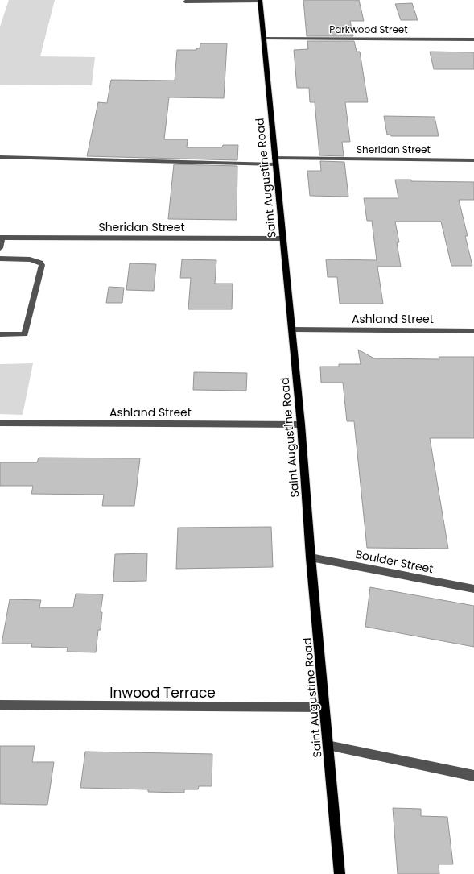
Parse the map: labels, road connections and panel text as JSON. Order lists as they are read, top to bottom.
{
  "streets": {
    "main road": ["Saint Augustine Road"],
    "street": [
      "Parkwood Street",
      "Sheridan Street",
      "Ashland Street",
      "Boulder Street",
      "Inwood Terrace"
    ]
  },
  "crossings": [
    ["Parkwood Street", "Saint Augustine Road"],
    ["Sheridan Street", "Saint Augustine Road"],
    ["Saint Augustine Road", "Ashland Street"],
    ["Saint Augustine Road", "Boulder Street"],
    ["Saint Augustine Road", "Inwood Terrace"]
  ]
}
